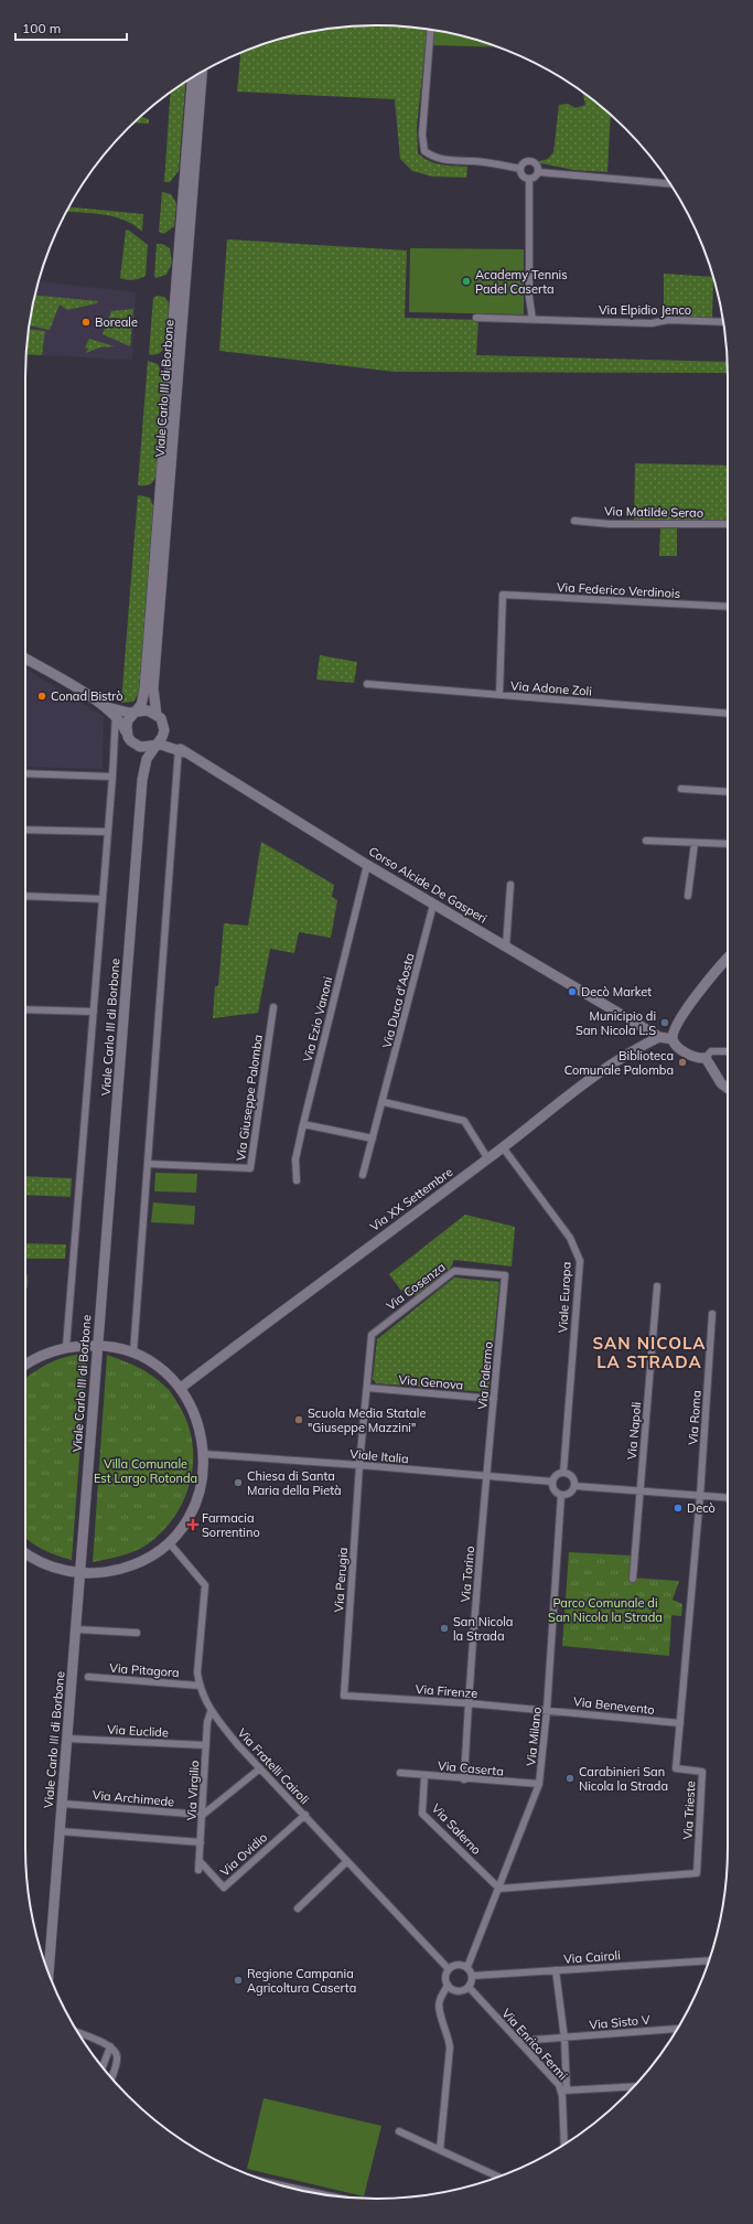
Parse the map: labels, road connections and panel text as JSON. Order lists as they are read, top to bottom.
{
  "streets": {
    "main road": ["Viale Carlo III di Borbone", "Corso Alcide De Gasperi", "Via XX Settembre"],
    "street": [
      "Via Elpidio Jenco",
      "Via Matilde Serao",
      "Via Federico Verdinois",
      "Via Adone Zoli",
      "Via Duca d'Aosta",
      "Via Ezio Vanoni",
      "Via Giuseppe Palomba",
      "Via Cosenza",
      "Viale Europa",
      "Via Palermo",
      "Via Genova",
      "Via Roma",
      "Via Napoli",
      "Viale Italia",
      "Via Torino",
      "Via Perugia",
      "Via Pitagora",
      "Via Firenze",
      "Via Benevento",
      "Via Euclide",
      "Via Milano",
      "Via Fratelli Cairoli",
      "Via Caserta",
      "Via Virgilio",
      "Via Archimede",
      "Via Trieste",
      "Via Salerno",
      "Via Ovidio",
      "Via Cairoli",
      "Via Sisto V",
      "Via Enrico Fermi"
    ]
  },
  "crossings": [
    ["Viale Carlo III di Borbone", "Corso Alcide De Gasperi"],
    ["Viale Carlo III di Borbone", "Via Euclide"],
    ["Viale Carlo III di Borbone", "Via Archimede"],
    ["Via Federico Verdinois", "Via Adone Zoli"],
    ["Corso Alcide De Gasperi", "Via Duca d'Aosta"],
    ["Corso Alcide De Gasperi", "Via Ezio Vanoni"],
    ["Corso Alcide De Gasperi", "Via XX Settembre"],
    ["Via XX Settembre", "Viale Europa"],
    ["Via Cosenza", "Via Palermo"],
    ["Via Cosenza", "Via Perugia"],
    ["Viale Europa", "Viale Italia"],
    ["Viale Europa", "Via Milano"],
    ["Via Palermo", "Via Genova"],
    ["Via Palermo", "Viale Italia"],
    ["Via Palermo", "Via Torino"],
    ["Via Genova", "Via Perugia"],
    ["Via Roma", "Via Trieste"],
    ["Viale Italia", "Via Torino"],
    ["Viale Italia", "Via Perugia"],
    ["Viale Italia", "Via Milano"],
    ["Via Torino", "Via Firenze"],
    ["Via Torino", "Via Caserta"],
    ["Via Perugia", "Via Firenze"],
    ["Via Pitagora", "Via Fratelli Cairoli"],
    ["Via Firenze", "Via Benevento"],
    ["Via Firenze", "Via Milano"],
    ["Via Benevento", "Via Milano"],
    ["Via Benevento", "Via Trieste"],
    ["Via Euclide", "Via Virgilio"],
    ["Via Milano", "Via Fratelli Cairoli"],
    ["Via Milano", "Via Caserta"],
    ["Via Milano", "Via Trieste"],
    ["Via Milano", "Via Salerno"],
    ["Via Milano", "Via Cairoli"],
    ["Via Milano", "Via Enrico Fermi"],
    ["Via Fratelli Cairoli", "Via Virgilio"],
    ["Via Fratelli Cairoli", "Via Ovidio"],
    ["Via Fratelli Cairoli", "Via Cairoli"],
    ["Via Fratelli Cairoli", "Via Enrico Fermi"],
    ["Via Caserta", "Via Salerno"],
    ["Via Virgilio", "Via Archimede"],
    ["Via Virgilio", "Via Ovidio"],
    ["Via Trieste", "Via Salerno"],
    ["Via Cairoli", "Via Enrico Fermi"],
    ["Via Sisto V", "Via Enrico Fermi"]
  ],
  "districts": ["SAN NICOLA LA STRADA"],
  "parks": ["Villa Comunale Est Largo Rotonda", "Parco Comunale di San Nicola la Strada"],
  "places": {
    "other": [
      "Academy Tennis Padel Caserta",
      "Boreale",
      "Conad Bistrò",
      "Decò Market",
      "Municipio di San Nicola L.S",
      "Biblioteca Comunale Palomba",
      "Scuola Media Statale \"Giuseppe Mazzini\"",
      "Chiesa di Santa Maria della Pietà",
      "Decò",
      "San Nicola la Strada",
      "Carabinieri San Nicola la Strada",
      "Regione Campania Agricoltura Caserta"
    ],
    "health": ["Farmacia Sorrentino"]
  },
  "scale_bar": "100 m"
}
